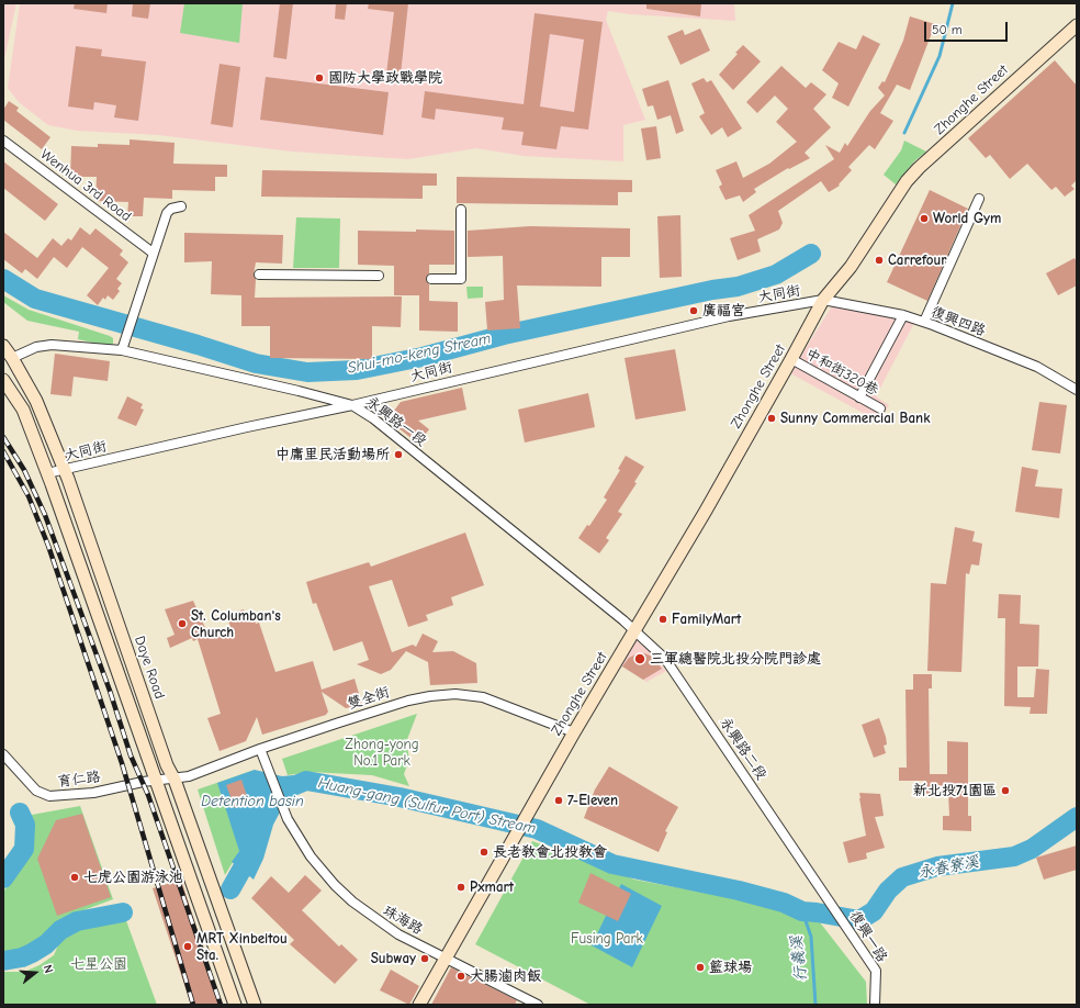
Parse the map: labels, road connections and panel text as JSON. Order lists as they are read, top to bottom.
{
  "streets": {
    "main road": ["Zhonghe Street", "Daye Road"],
    "street": [
      "Wenhua 3rd Road",
      "大同街",
      "復興四路",
      "中和街320巷",
      "永興路一段",
      "雙全街",
      "永興路二段",
      "育仁路",
      "珠海路",
      "復興一路"
    ]
  },
  "crossings": [
    ["Zhonghe Street", "大同街"],
    ["Zhonghe Street", "復興四路"],
    ["Zhonghe Street", "中和街320巷"],
    ["Zhonghe Street", "永興路一段"],
    ["Zhonghe Street", "雙全街"],
    ["Zhonghe Street", "永興路二段"],
    ["Zhonghe Street", "珠海路"],
    ["大同街", "復興四路"],
    ["大同街", "永興路一段"],
    ["大同街", "Daye Road"],
    ["永興路一段", "Daye Road"],
    ["永興路一段", "永興路二段"],
    ["Daye Road", "雙全街"],
    ["Daye Road", "育仁路"],
    ["雙全街", "育仁路"],
    ["雙全街", "珠海路"],
    ["永興路二段", "復興一路"]
  ],
  "water": [
    "Shui-mo-keng Stream",
    "Detention basin",
    "Huang-gang (Sulfur Port) Stream",
    "永春寮溪",
    "行義溪"
  ],
  "parks": ["Zhong-yong No.1 Park", "Fusing Park", "七星公園"],
  "places": [
    "國防大學政戰學院",
    "World Gym",
    "Carrefour",
    "廣福宮",
    "Sunny Commercial Bank",
    "中庸里民活動場所",
    "FamilyMart",
    "St. Columban's Church",
    "三軍總醫院北投分院門診處",
    "新北投71園區",
    "7-Eleven",
    "長老教會北投教會",
    "七虎公園游泳池",
    "Pxmart",
    "MRT Xinbeitou Sta.",
    "Subway",
    "籃球場",
    "大腸滷肉飯"
  ],
  "scale_bar": "50 m",
  "north": "right"
}
